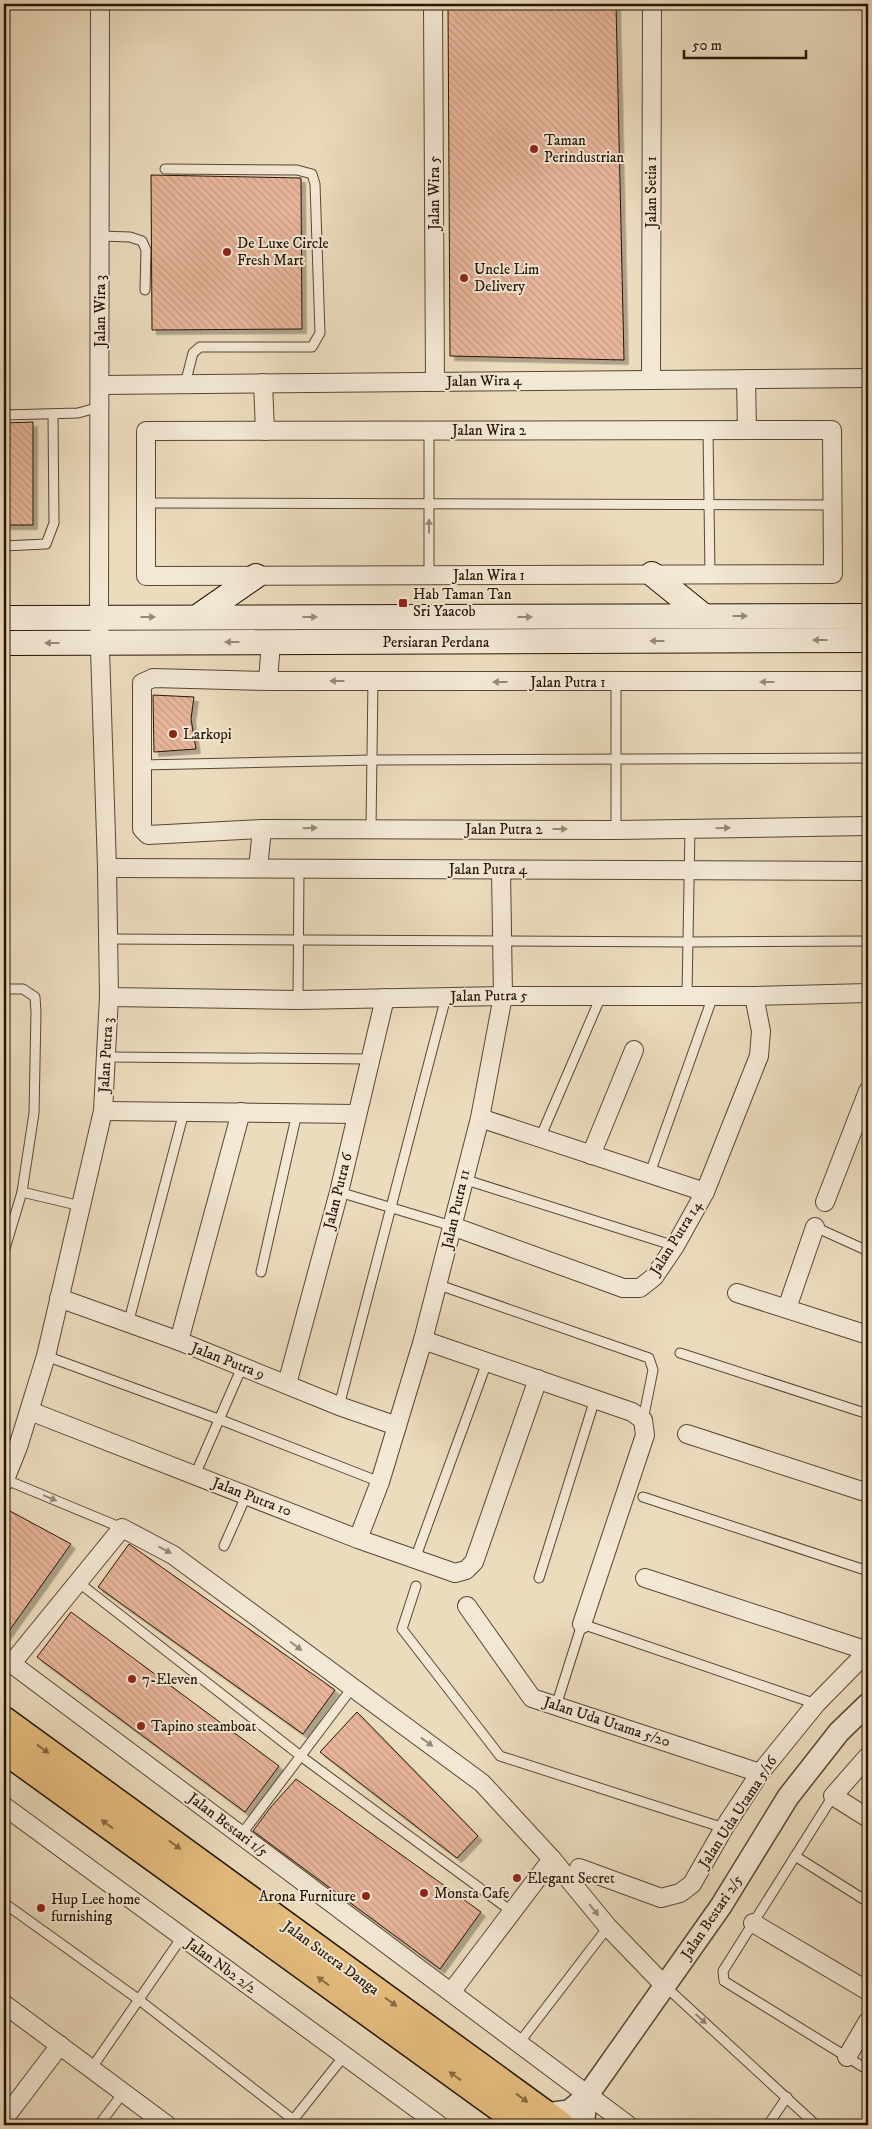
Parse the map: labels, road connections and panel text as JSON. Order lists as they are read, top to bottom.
{
  "streets": {
    "main road": ["Persiaran Perdana", "Jalan Sutera Danga"],
    "street": [
      "Jalan Setia 1",
      "Jalan Wira 5",
      "Jalan Wira 3",
      "Jalan Wira 4",
      "Jalan Wira 2",
      "Jalan Wira 1",
      "Jalan Putra 1",
      "Jalan Putra 2",
      "Jalan Putra 4",
      "Jalan Putra 5",
      "Jalan Putra 3",
      "Jalan Putra 6",
      "Jalan Putra 11",
      "Jalan Putra 14",
      "Jalan Putra 9",
      "Jalan Putra 10",
      "Jalan Uda Utama 5/20",
      "Jalan Uda Utama 5/16",
      "Jalan Bestari 1/5",
      "Jalan Bestari 2/5",
      "Jalan Nb2 2/2"
    ]
  },
  "crossings": [
    ["Jalan Setia 1", "Jalan Wira 4"],
    ["Jalan Wira 5", "Jalan Wira 4"],
    ["Jalan Wira 3", "Jalan Wira 4"],
    ["Jalan Wira 3", "Persiaran Perdana"],
    ["Jalan Wira 3", "Jalan Putra 3"],
    ["Jalan Wira 2", "Jalan Wira 1"],
    ["Persiaran Perdana", "Jalan Putra 3"],
    ["Jalan Putra 1", "Jalan Putra 2"],
    ["Jalan Putra 4", "Jalan Putra 3"],
    ["Jalan Putra 4", "Jalan Putra 11"],
    ["Jalan Putra 5", "Jalan Putra 3"],
    ["Jalan Putra 5", "Jalan Putra 6"],
    ["Jalan Putra 5", "Jalan Putra 11"],
    ["Jalan Putra 5", "Jalan Putra 14"],
    ["Jalan Putra 3", "Jalan Putra 9"],
    ["Jalan Putra 3", "Jalan Putra 10"],
    ["Jalan Putra 6", "Jalan Putra 9"],
    ["Jalan Putra 11", "Jalan Putra 14"],
    ["Jalan Putra 11", "Jalan Putra 9"],
    ["Jalan Putra 11", "Jalan Putra 10"],
    ["Jalan Uda Utama 5/20", "Jalan Uda Utama 5/16"],
    ["Jalan Bestari 1/5", "Jalan Bestari 2/5"],
    ["Jalan Bestari 2/5", "Jalan Sutera Danga"]
  ],
  "one_way": ["Jalan Putra 1", "Jalan Putra 2"],
  "places": {
    "other": [
      "Taman Perindustrian",
      "De Luxe Circle Fresh Mart",
      "Uncle Lim Delivery",
      "Larkopi",
      "7-Eleven",
      "Tapino steamboat",
      "Elegant Secret",
      "Monsta Cafe",
      "Arona Furniture",
      "Hup Lee home furnishing"
    ],
    "transit": ["Hab Taman Tan Sri Yaacob"]
  },
  "scale_bar": "50 m"
}
